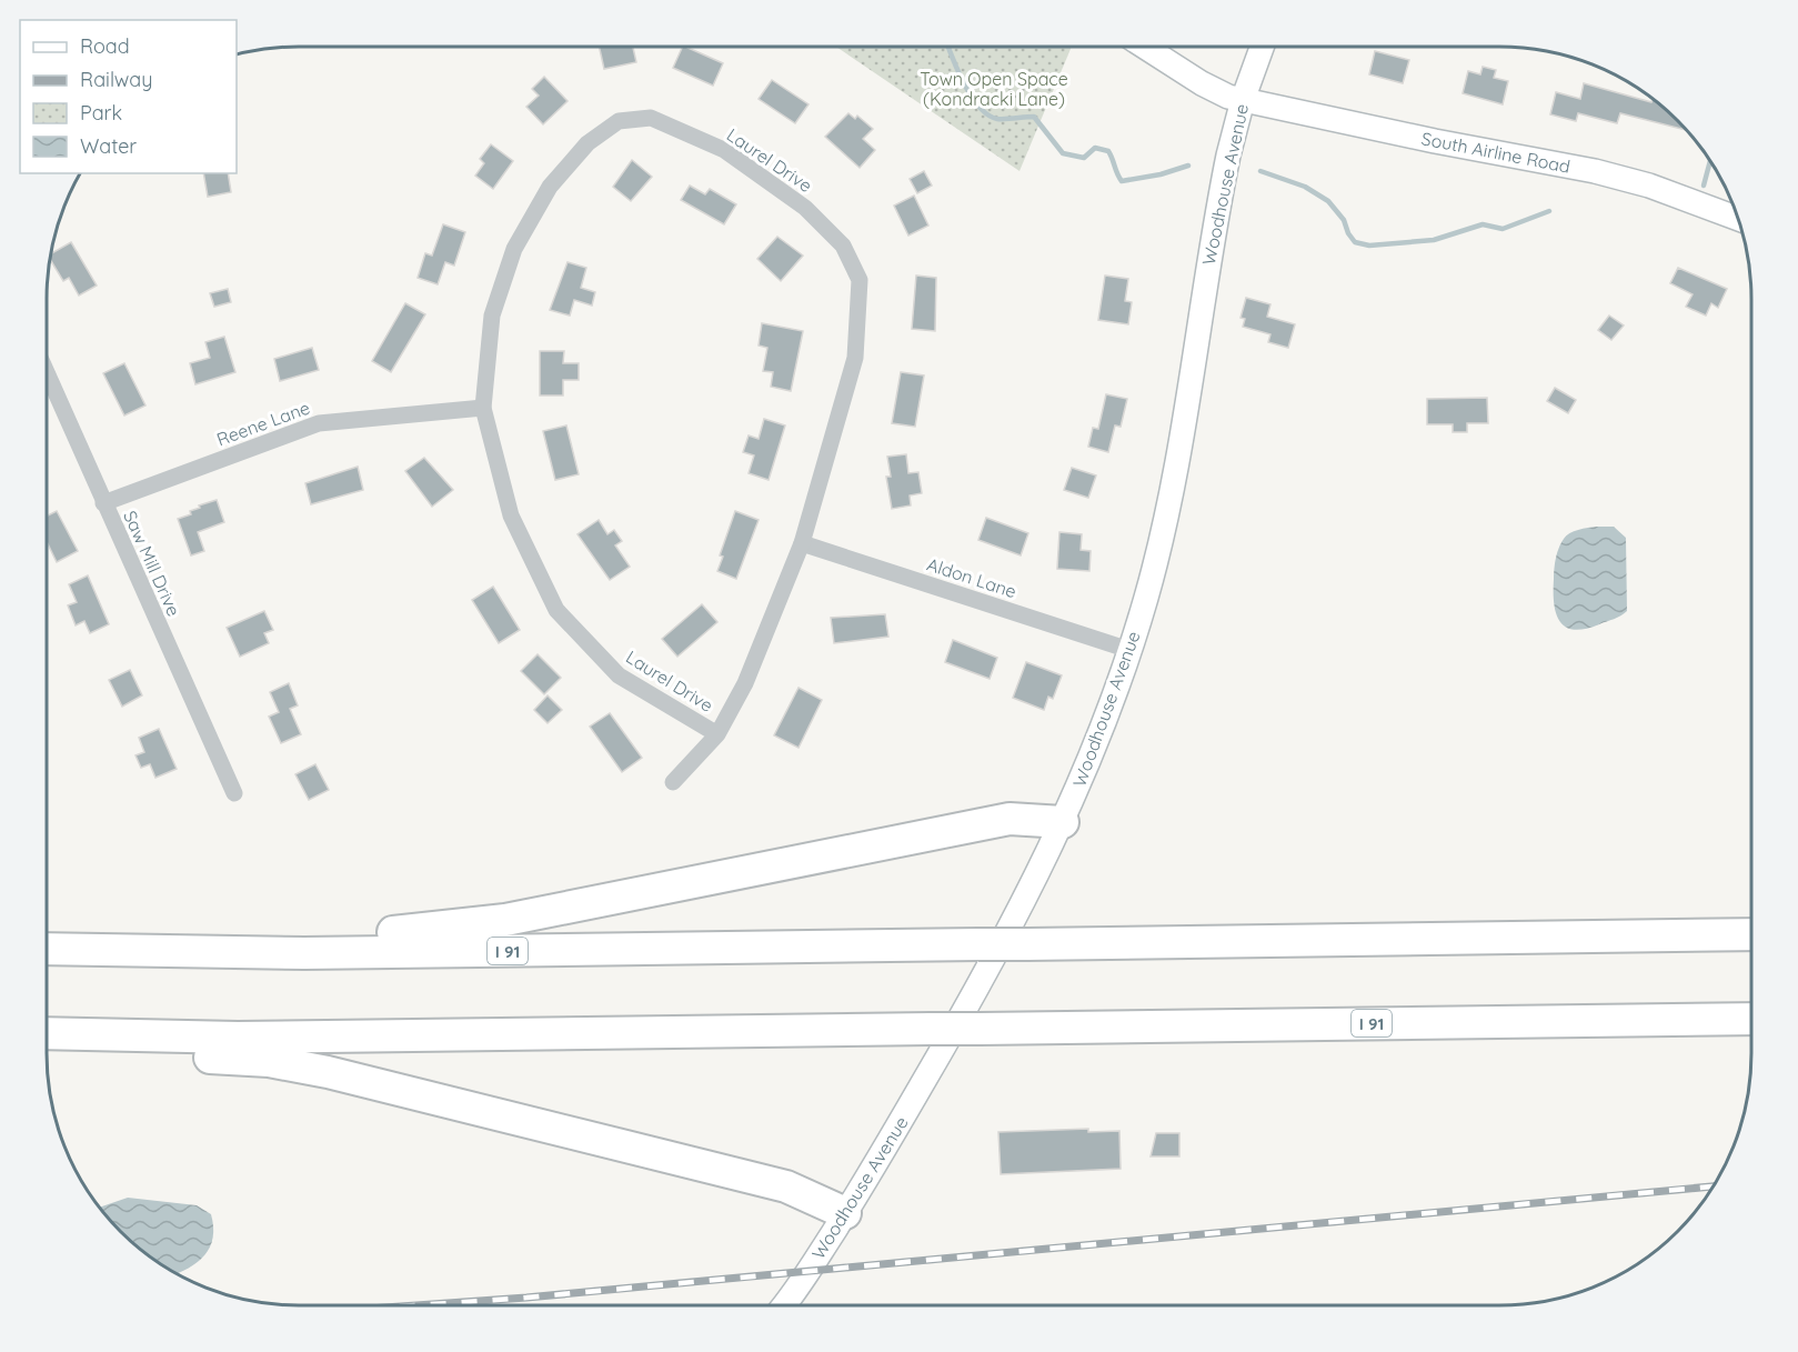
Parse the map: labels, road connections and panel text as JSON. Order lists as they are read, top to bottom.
{
  "streets": {
    "highway": ["I 91"],
    "main road": ["South Airline Road", "Woodhouse Avenue"],
    "street": [
      "Laurel Drive",
      "Reene Lane",
      "Saw Mill Drive",
      "Aldon Lane"
    ]
  },
  "crossings": [
    ["South Airline Road", "Woodhouse Avenue"],
    ["Laurel Drive", "Reene Lane"],
    ["Laurel Drive", "Aldon Lane"],
    ["Woodhouse Avenue", "Aldon Lane"],
    ["Reene Lane", "Saw Mill Drive"]
  ],
  "parks": ["Town Open Space (Kondracki Lane)"],
  "legend": [
    "Road",
    "Railway",
    "Park",
    "Water"
  ]
}
